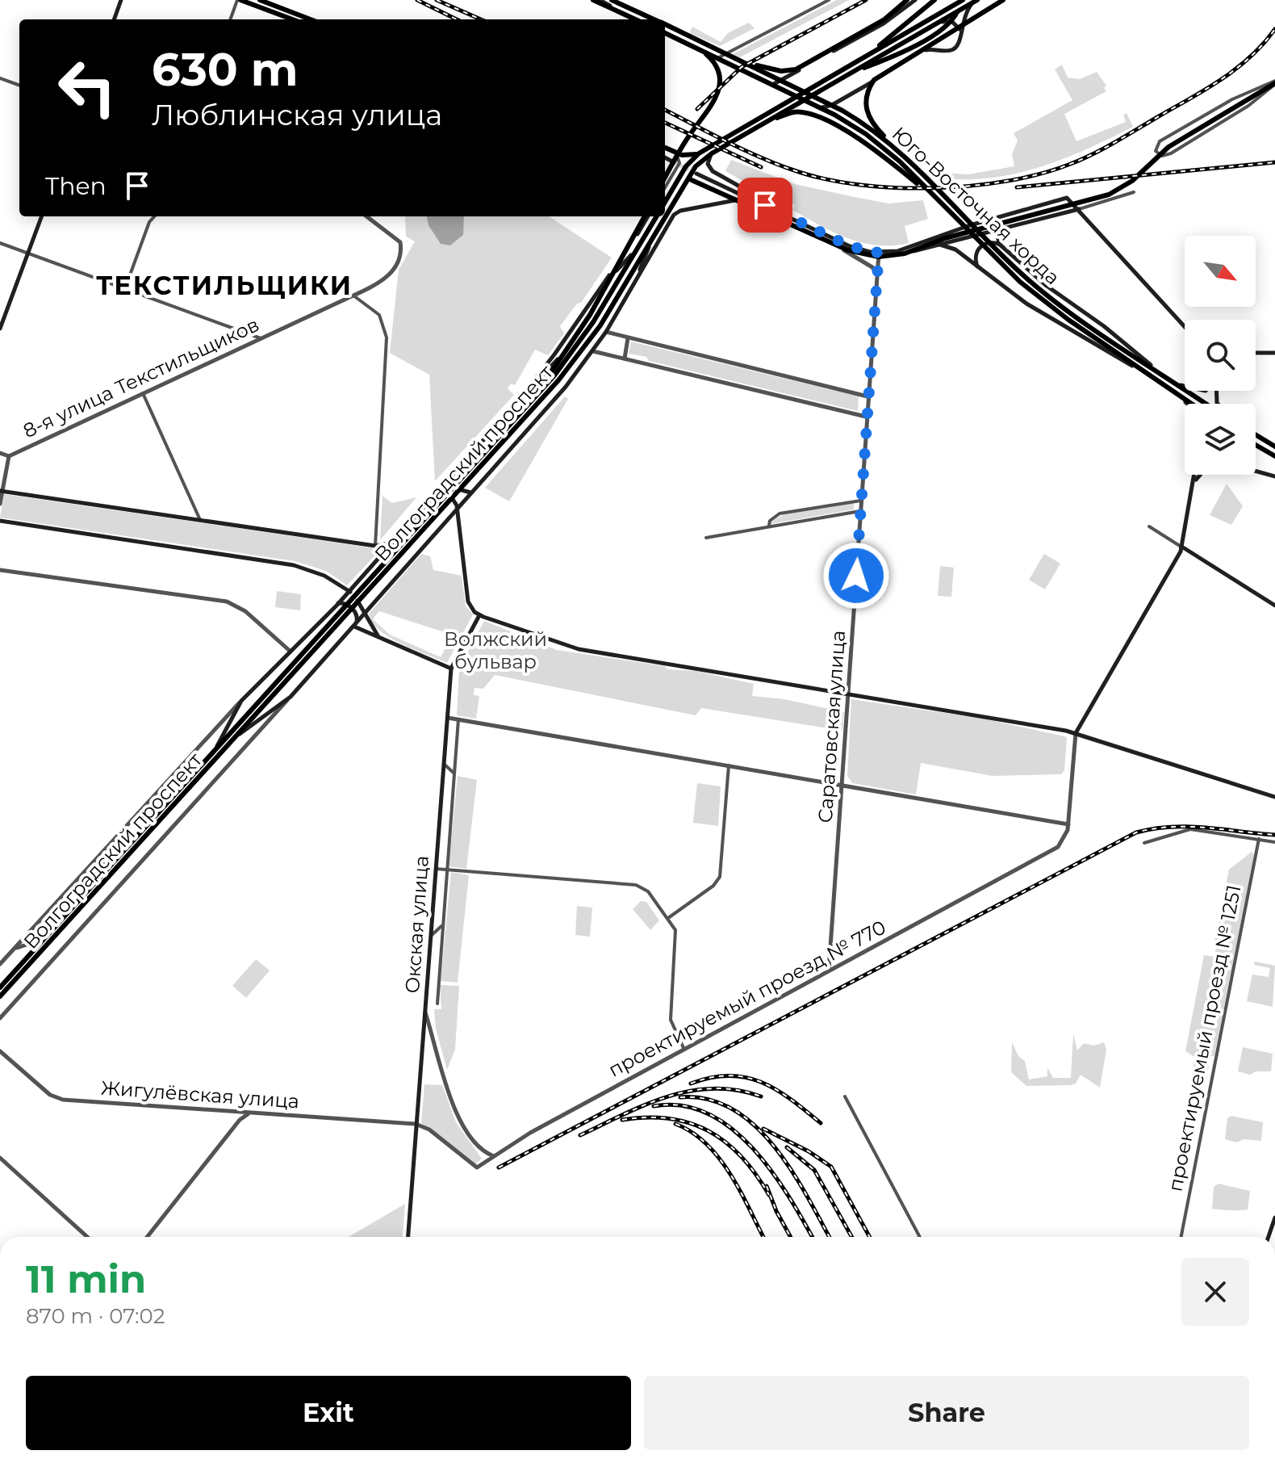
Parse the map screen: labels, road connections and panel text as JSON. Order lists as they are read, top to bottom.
{
  "streets": {
    "main road": ["Юго-Восточная хорда", "Волгоградский проспект", "Окская улица"],
    "street": [
      "8-я улица Текстильщиков",
      "Саратовская улица",
      "проектируемый проезд № 770",
      "проектируемый проезд № 1251",
      "Жигулёвская улица"
    ]
  },
  "crossings": [
    ["Саратовская улица", "проектируемый проезд № 770"],
    ["Окская улица", "Жигулёвская улица"]
  ],
  "districts": ["ТЕКСТИЛЬЩИКИ"],
  "parks": ["Волжский бульвар"],
  "north": "bottom right",
  "page": {
    "turn": ["630 m", "Люблинская улица"],
    "then": "Then",
    "heading": ["11 min", "870 m · 07:02"],
    "buttons": ["Exit", "Share"]
  }
}
